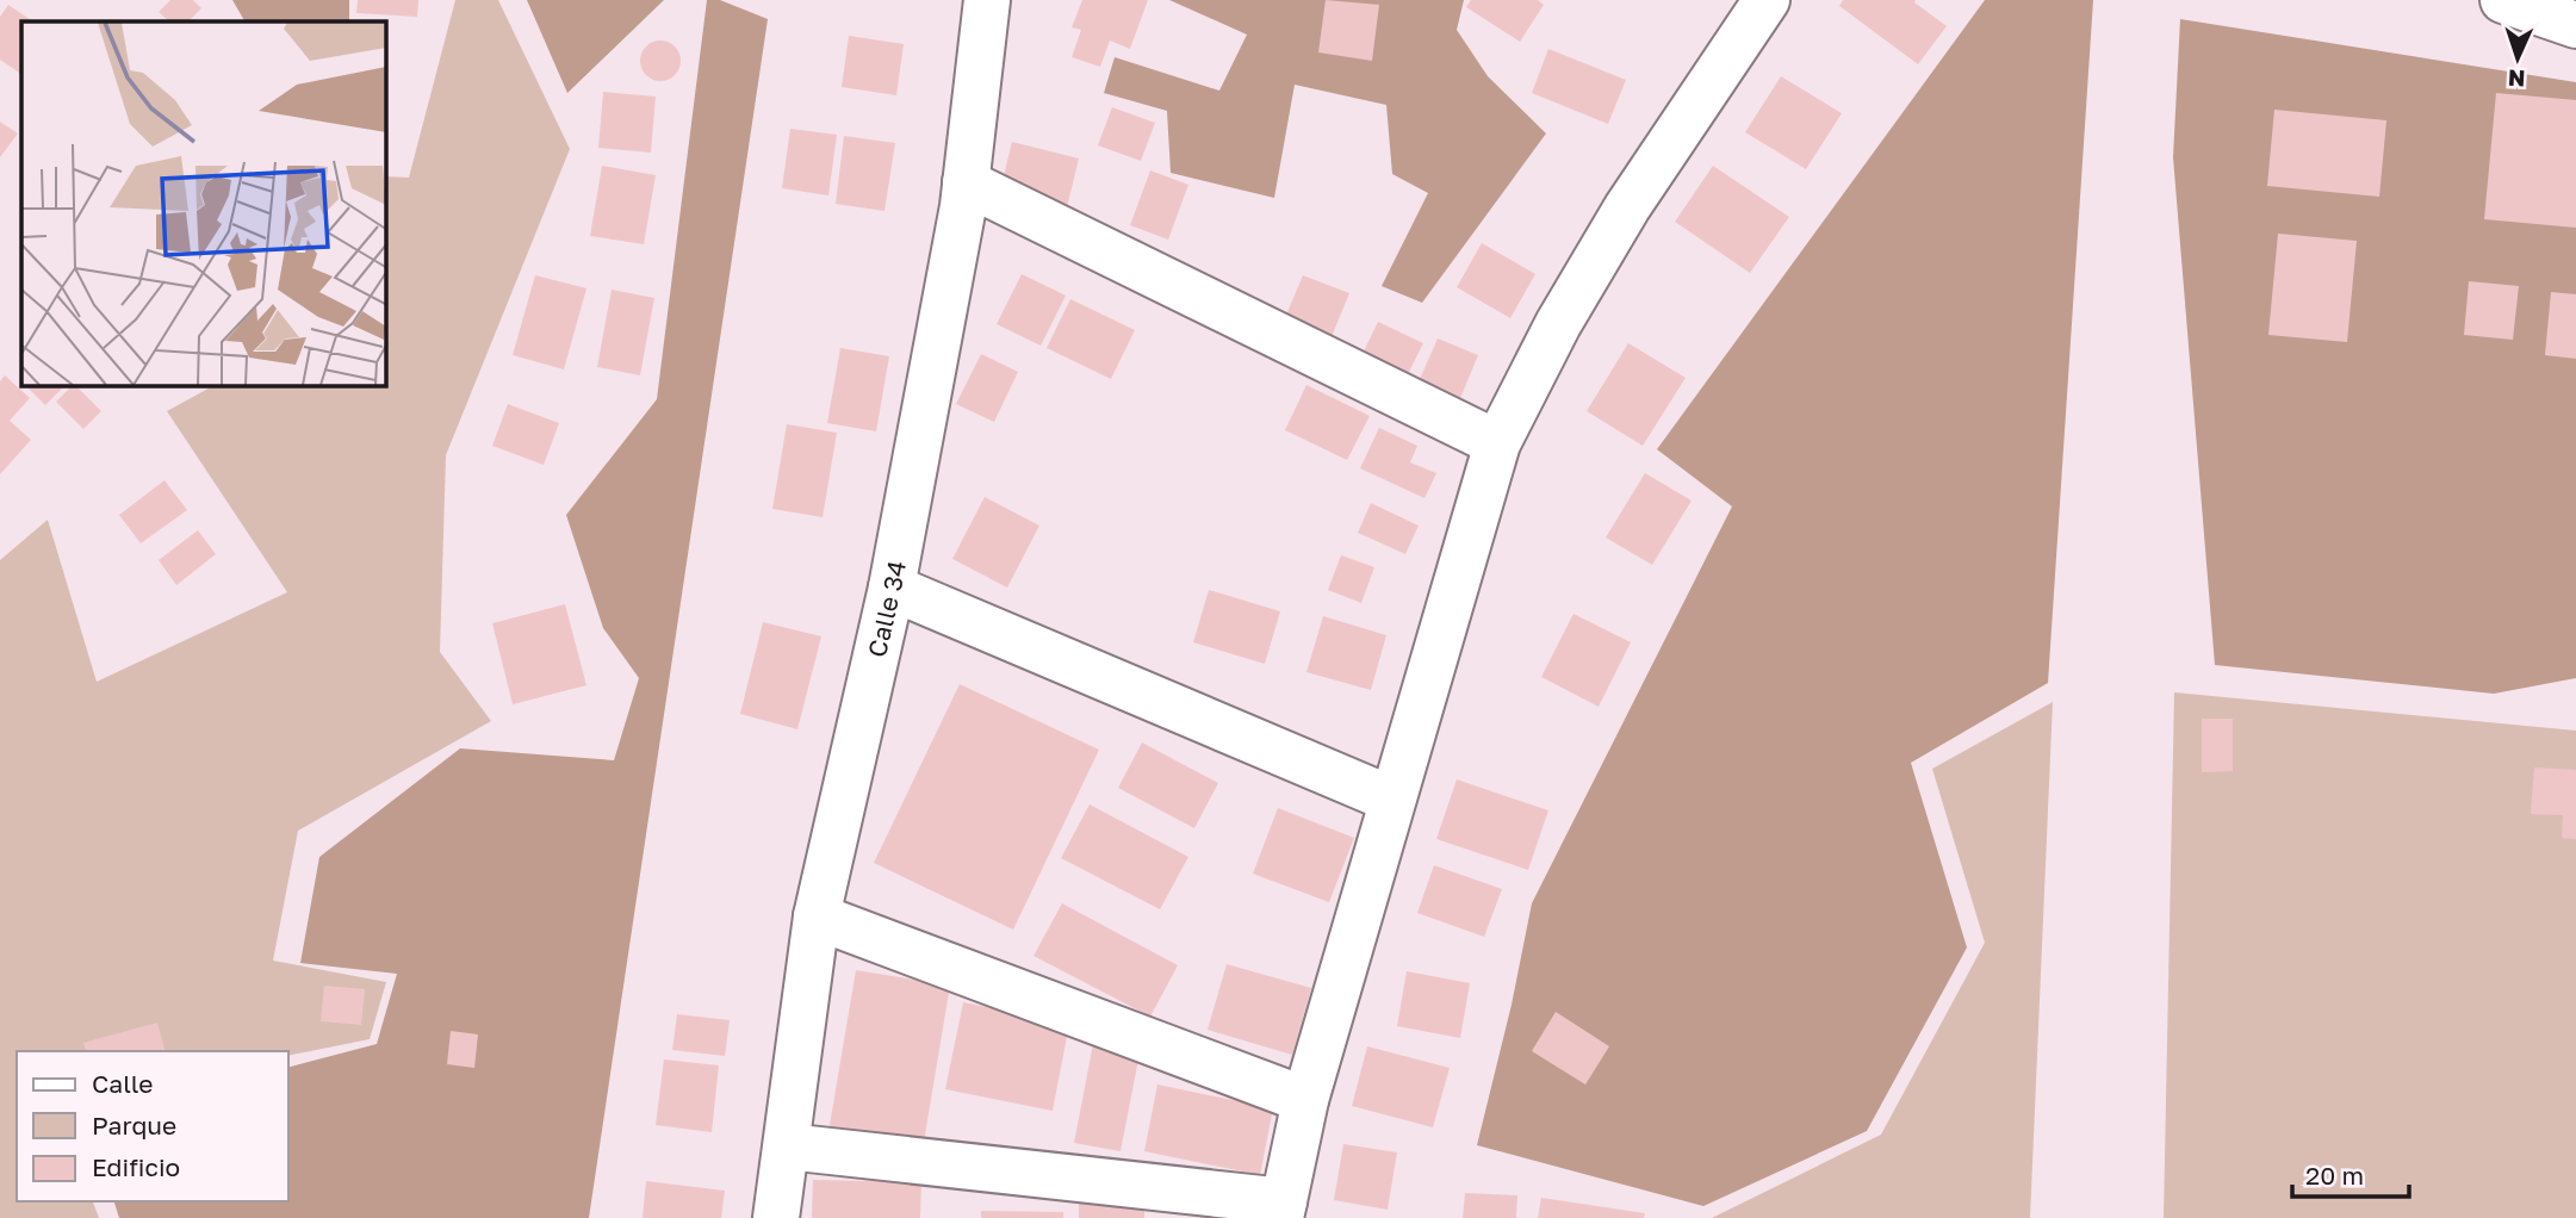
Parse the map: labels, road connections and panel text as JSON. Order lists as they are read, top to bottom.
{
  "streets": {
    "street": ["Calle 34"]
  },
  "legend": ["Calle", "Parque", "Edificio"],
  "scale_bar": "20 m",
  "north": "bottom"
}
